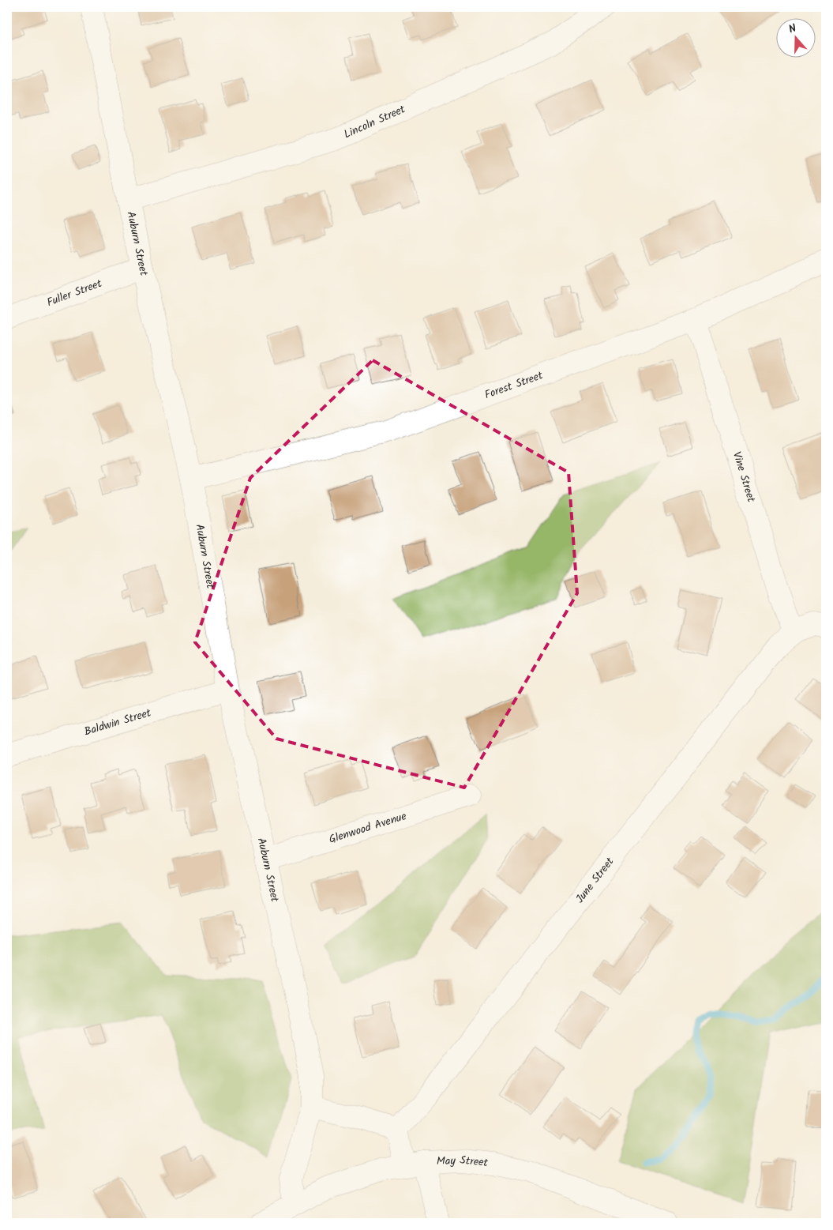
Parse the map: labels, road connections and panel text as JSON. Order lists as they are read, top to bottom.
{
  "streets": {
    "street": [
      "Lincoln Street",
      "Auburn Street",
      "Fuller Street",
      "Forest Street",
      "Vine Street",
      "Baldwin Street",
      "Glenwood Avenue",
      "June Street",
      "May Street"
    ]
  },
  "crossings": [
    ["Lincoln Street", "Auburn Street"],
    ["Auburn Street", "Fuller Street"],
    ["Auburn Street", "Forest Street"],
    ["Auburn Street", "Baldwin Street"],
    ["Auburn Street", "Glenwood Avenue"],
    ["Auburn Street", "May Street"],
    ["Forest Street", "Vine Street"],
    ["Vine Street", "June Street"]
  ],
  "north": "top"
}
